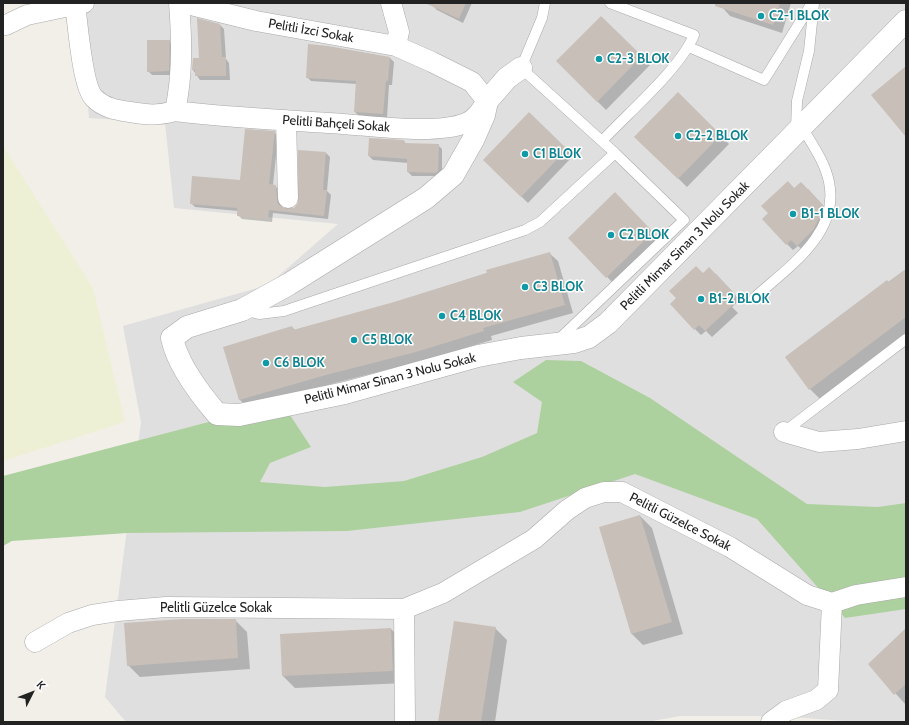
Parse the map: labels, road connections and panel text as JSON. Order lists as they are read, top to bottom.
{
  "streets": {
    "street": [
      "Pelitli İzci Sokak",
      "Pelitli Bahçeli Sokak",
      "Pelitli Mimar Sinan 3 Nolu Sokak",
      "Pelitli Güzelce Sokak"
    ]
  },
  "crossings": [
    ["Pelitli Bahçeli Sokak", "Pelitli Mimar Sinan 3 Nolu Sokak"]
  ],
  "places": [
    "C2-1 BLOK",
    "C2-3 BLOK",
    "C2-2 BLOK",
    "C1 BLOK",
    "B1-1 BLOK",
    "C2 BLOK",
    "C3 BLOK",
    "B1-2 BLOK",
    "C4 BLOK",
    "C5 BLOK",
    "C6 BLOK"
  ],
  "north": "top right"
}
